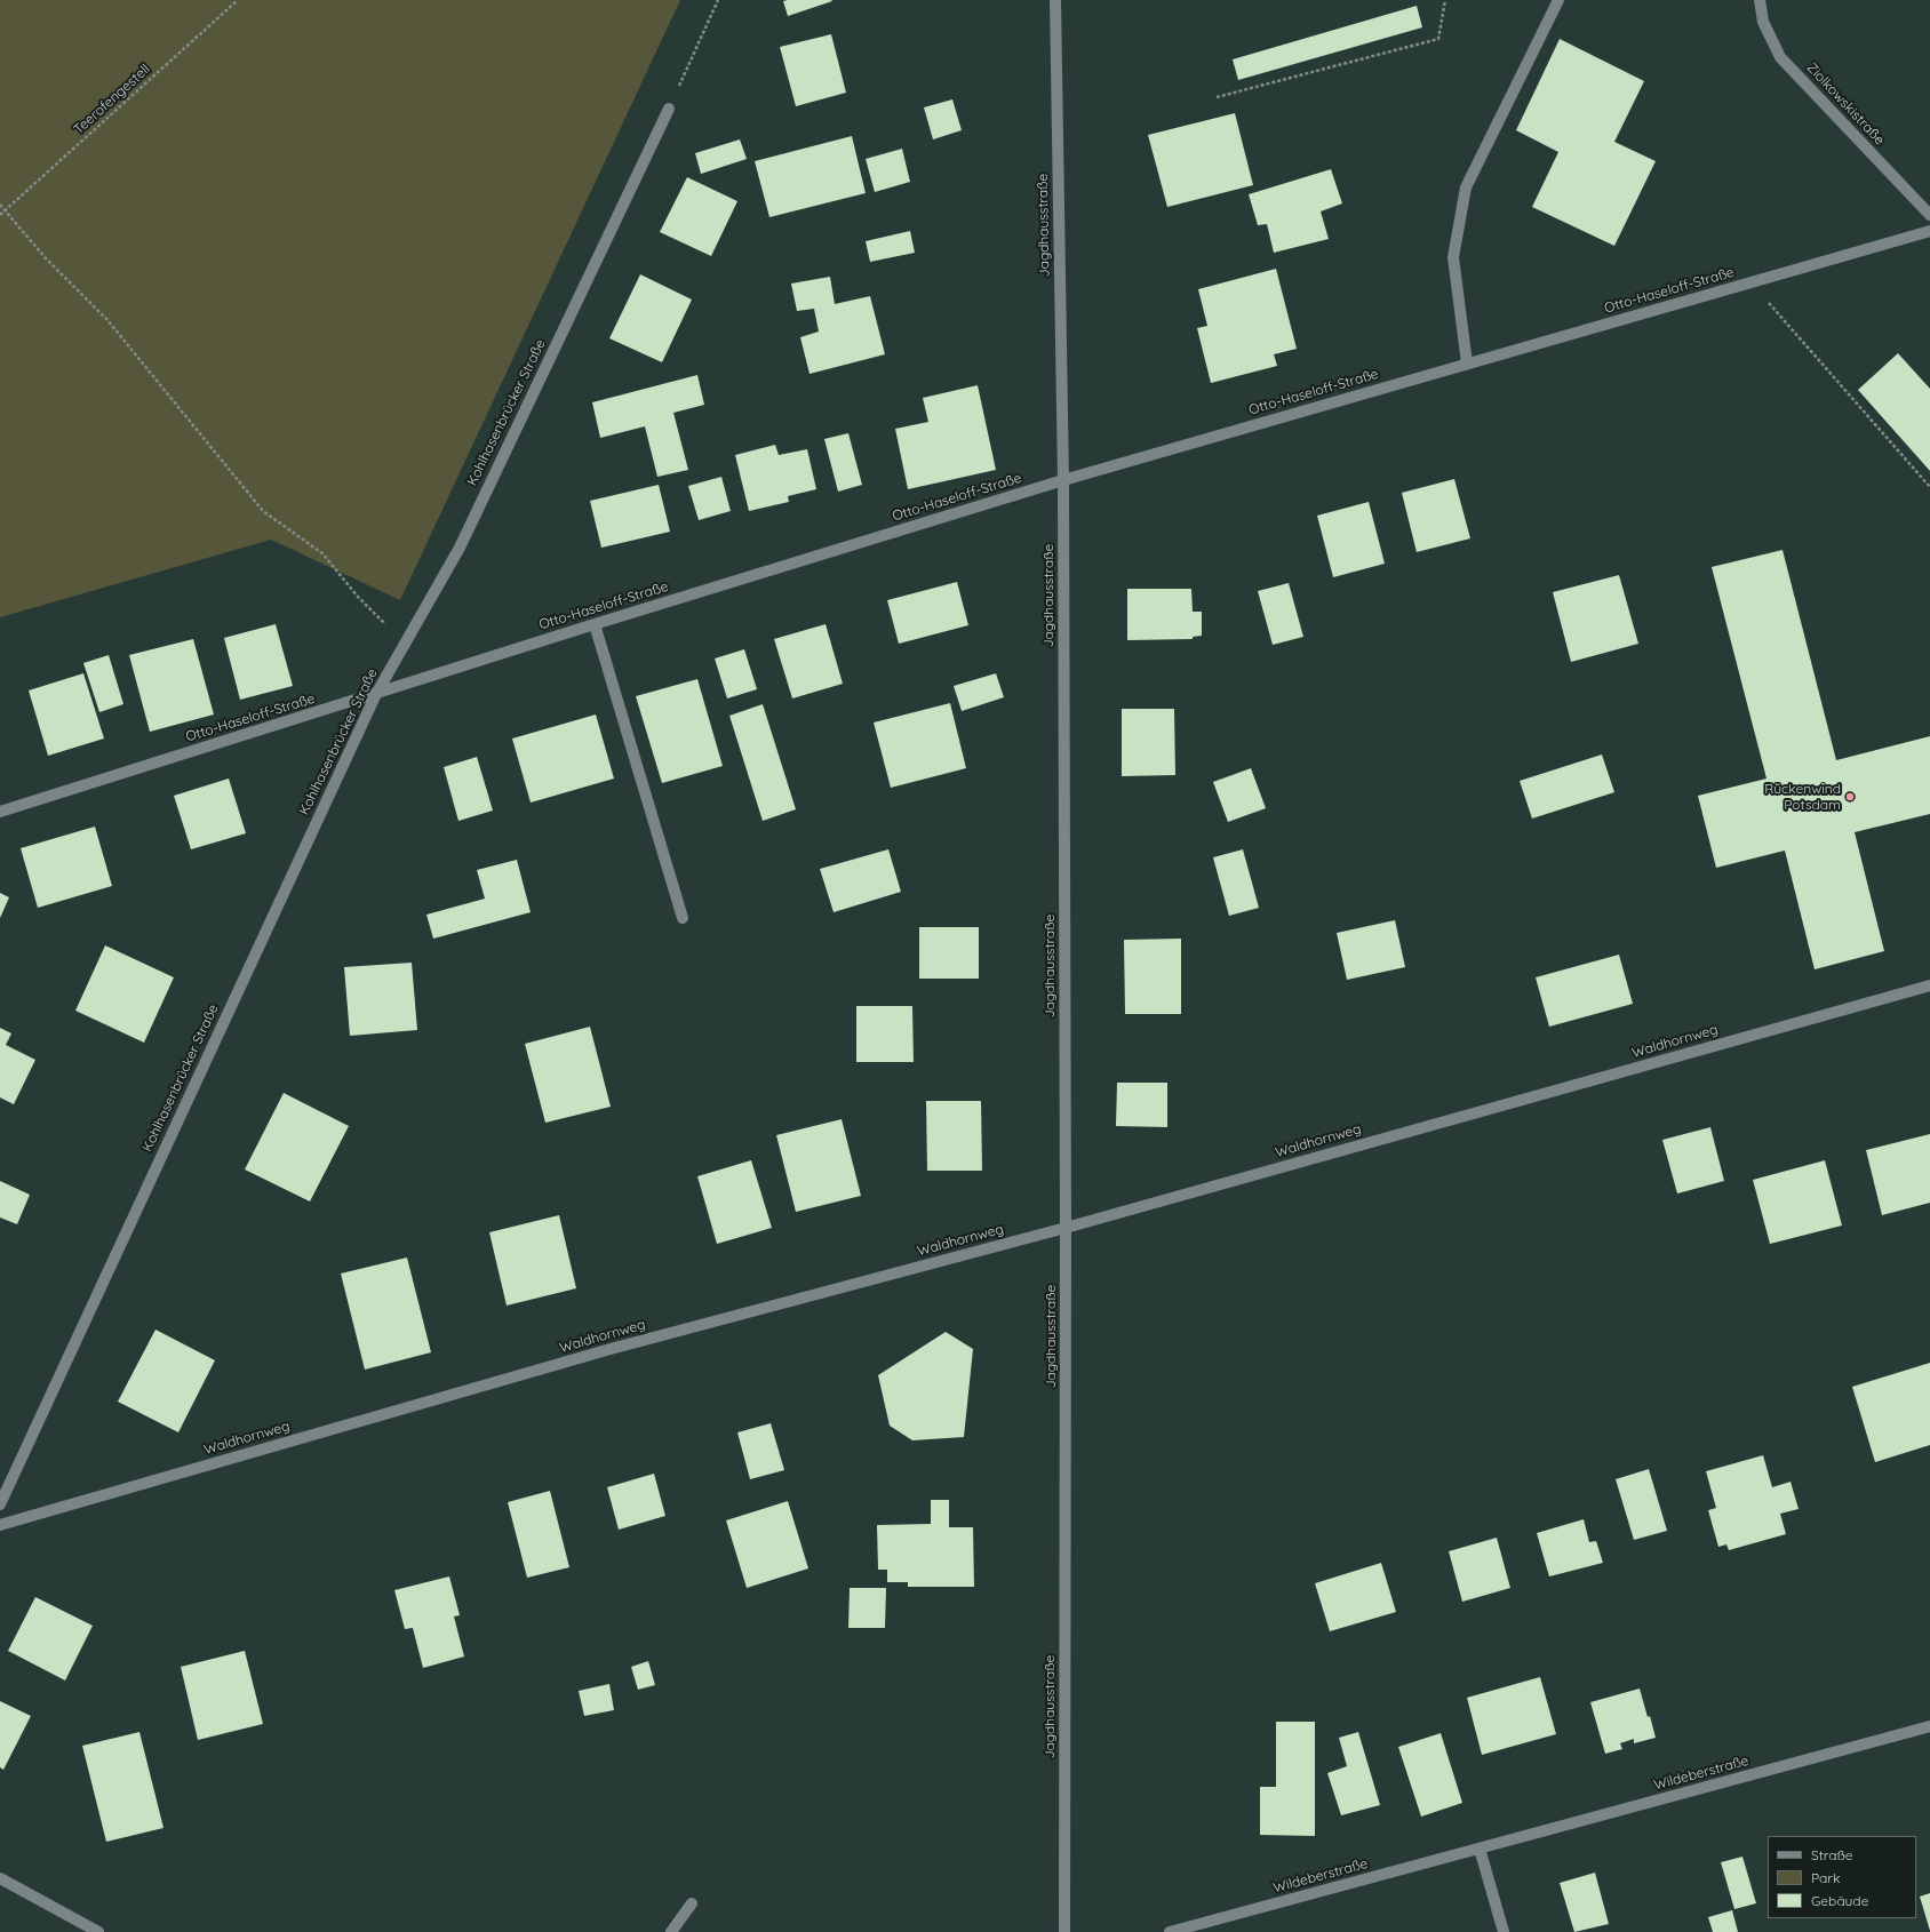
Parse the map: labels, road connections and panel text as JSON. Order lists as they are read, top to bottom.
{
  "streets": {
    "street": [
      "Ziolkowskistraße",
      "Jagdhausstraße",
      "Otto-Haseloff-Straße",
      "Kohlhasenbrücker Straße",
      "Waldhornweg",
      "Wildeberstraße"
    ],
    "path": ["Teerofengestell"]
  },
  "crossings": [
    ["Jagdhausstraße", "Otto-Haseloff-Straße"],
    ["Jagdhausstraße", "Waldhornweg"],
    ["Otto-Haseloff-Straße", "Kohlhasenbrücker Straße"]
  ],
  "places": ["Rückenwind Potsdam"],
  "legend": ["Straße", "Park", "Gebäude"]
}
